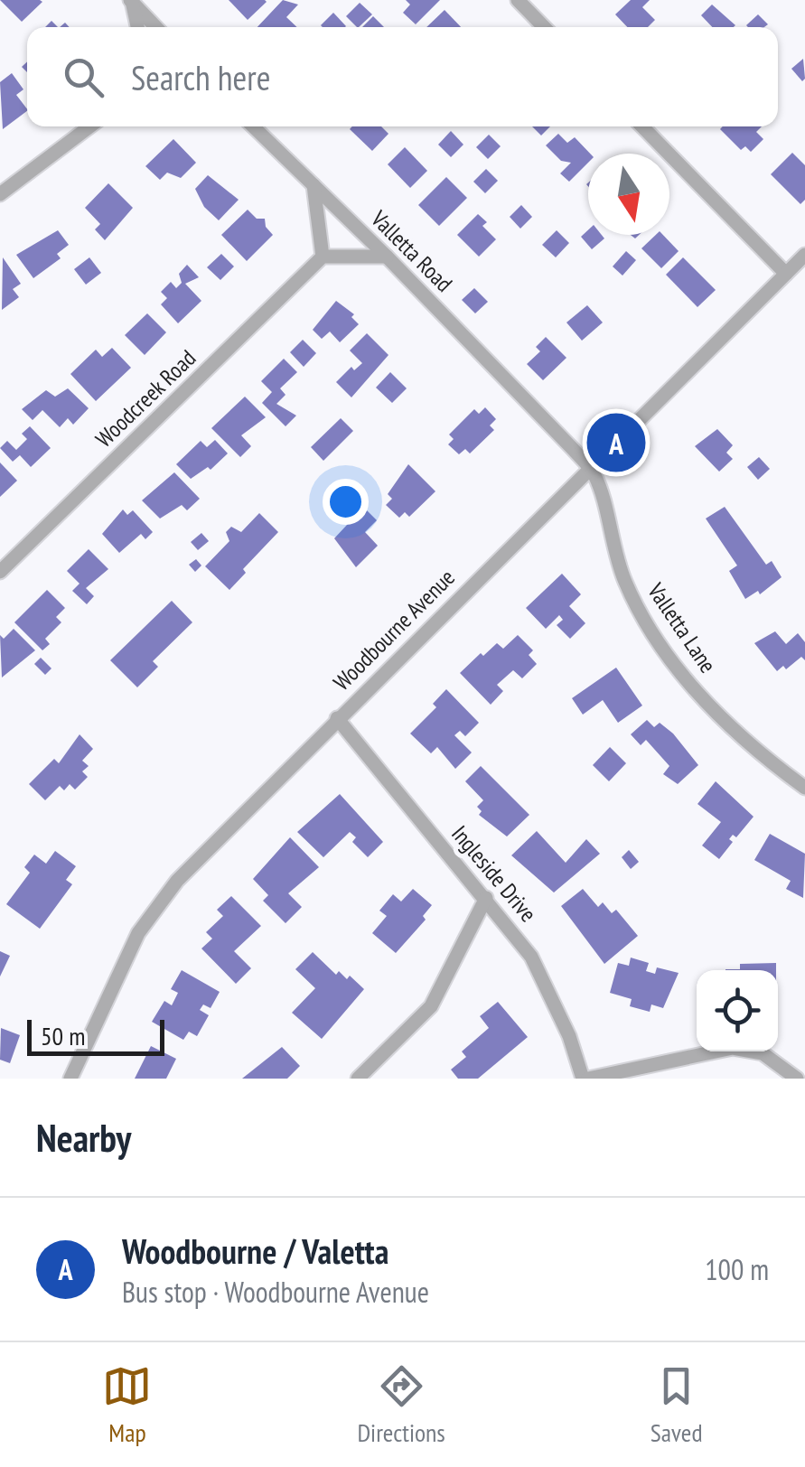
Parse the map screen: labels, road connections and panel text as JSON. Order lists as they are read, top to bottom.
{
  "streets": {
    "street": [
      "Valletta Road",
      "Woodcreek Road",
      "Valletta Lane",
      "Woodbourne Avenue",
      "Ingleside Drive"
    ]
  },
  "crossings": [
    ["Valletta Road", "Valletta Lane"],
    ["Valletta Lane", "Woodbourne Avenue"],
    ["Woodbourne Avenue", "Ingleside Drive"]
  ],
  "scale_bar": "50 m",
  "north": "bottom",
  "page": {
    "search": "Search here",
    "pins": "A",
    "scale": "50 m",
    "heading": "Nearby",
    "list": [
      {
        "mark": "A",
        "name": "Woodbourne / Valetta",
        "note": "Bus stop · Woodbourne Avenue",
        "value": "100 m"
      }
    ],
    "nav": ["Map", "Directions", "Saved"]
  }
}
